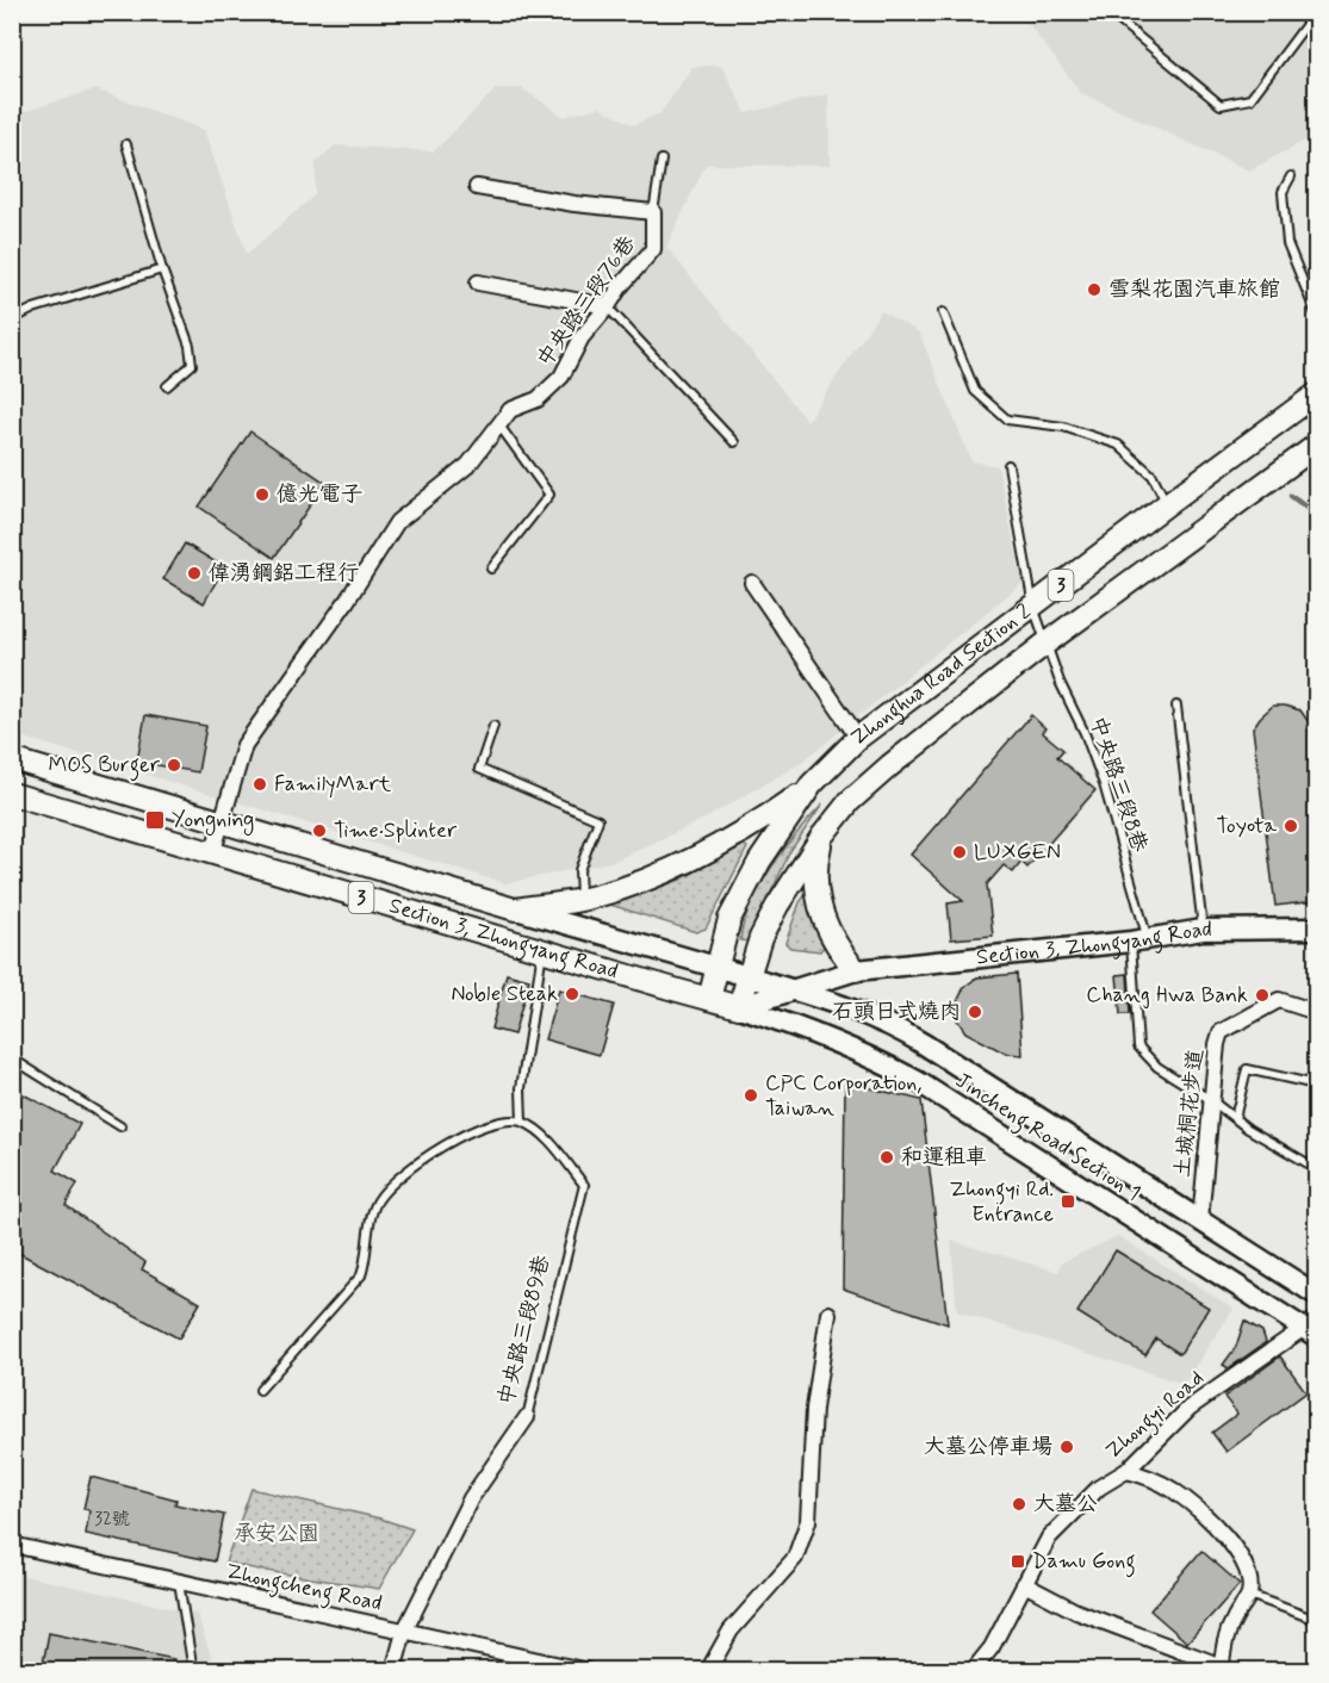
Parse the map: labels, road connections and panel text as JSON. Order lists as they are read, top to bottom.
{
  "streets": {
    "main road": [
      "3",
      "Zhonghua Road Section 2",
      "Section 3, Zhongyang Road",
      "Jincheng Road Section 1"
    ],
    "street": [
      "中央路三段76巷",
      "土城桐花步道",
      "中央路三段89巷",
      "Zhongyi Road",
      "Zhongcheng Road"
    ],
    "lane": ["中央路三段8巷"]
  },
  "crossings": [
    ["中央路三段76巷", "Section 3, Zhongyang Road"],
    ["3", "Zhonghua Road Section 2"],
    ["3", "Section 3, Zhongyang Road"],
    ["3", "Jincheng Road Section 1"],
    ["Zhonghua Road Section 2", "中央路三段8巷"],
    ["中央路三段8巷", "Section 3, Zhongyang Road"],
    ["中央路三段8巷", "土城桐花步道"],
    ["Section 3, Zhongyang Road", "Jincheng Road Section 1"],
    ["土城桐花步道", "Jincheng Road Section 1"],
    ["Jincheng Road Section 1", "Zhongyi Road"],
    ["中央路三段89巷", "Zhongcheng Road"]
  ],
  "parks": ["承安公園"],
  "places": {
    "other": [
      "雪梨花園汽車旅館",
      "億光電子",
      "偉湧鋼鋁工程行",
      "MOS Burger",
      "FamilyMart",
      "Toyota",
      "Time·Splinter",
      "LUXGEN",
      "Noble Steak",
      "Chang Hwa Bank",
      "石頭日式燒肉",
      "CPC Corporation, Taiwan",
      "和運租車",
      "大墓公停車場",
      "大墓公"
    ],
    "transit": ["Yongning", "Zhongyi Rd. Entrance", "Damu Gong"]
  },
  "house_numbers": ["32號"]
}
